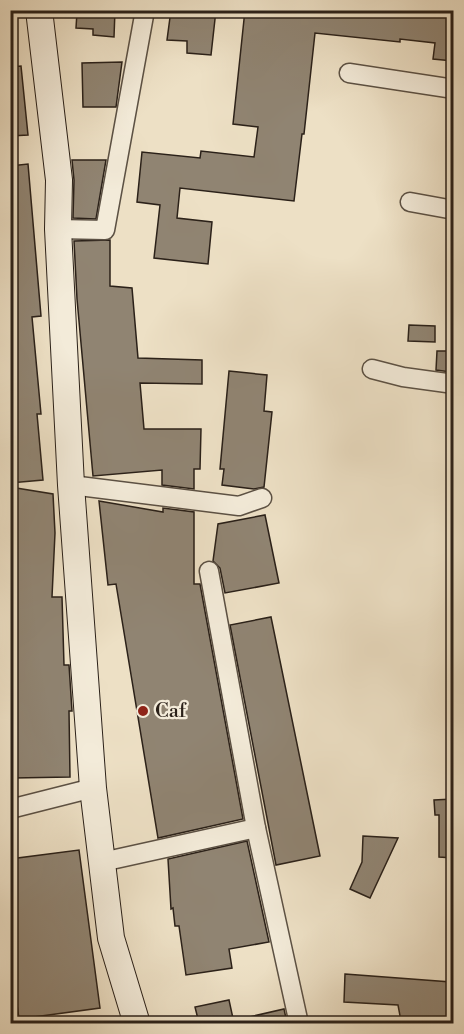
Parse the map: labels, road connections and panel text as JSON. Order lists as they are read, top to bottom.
{
  "places": ["Caf"]
}
